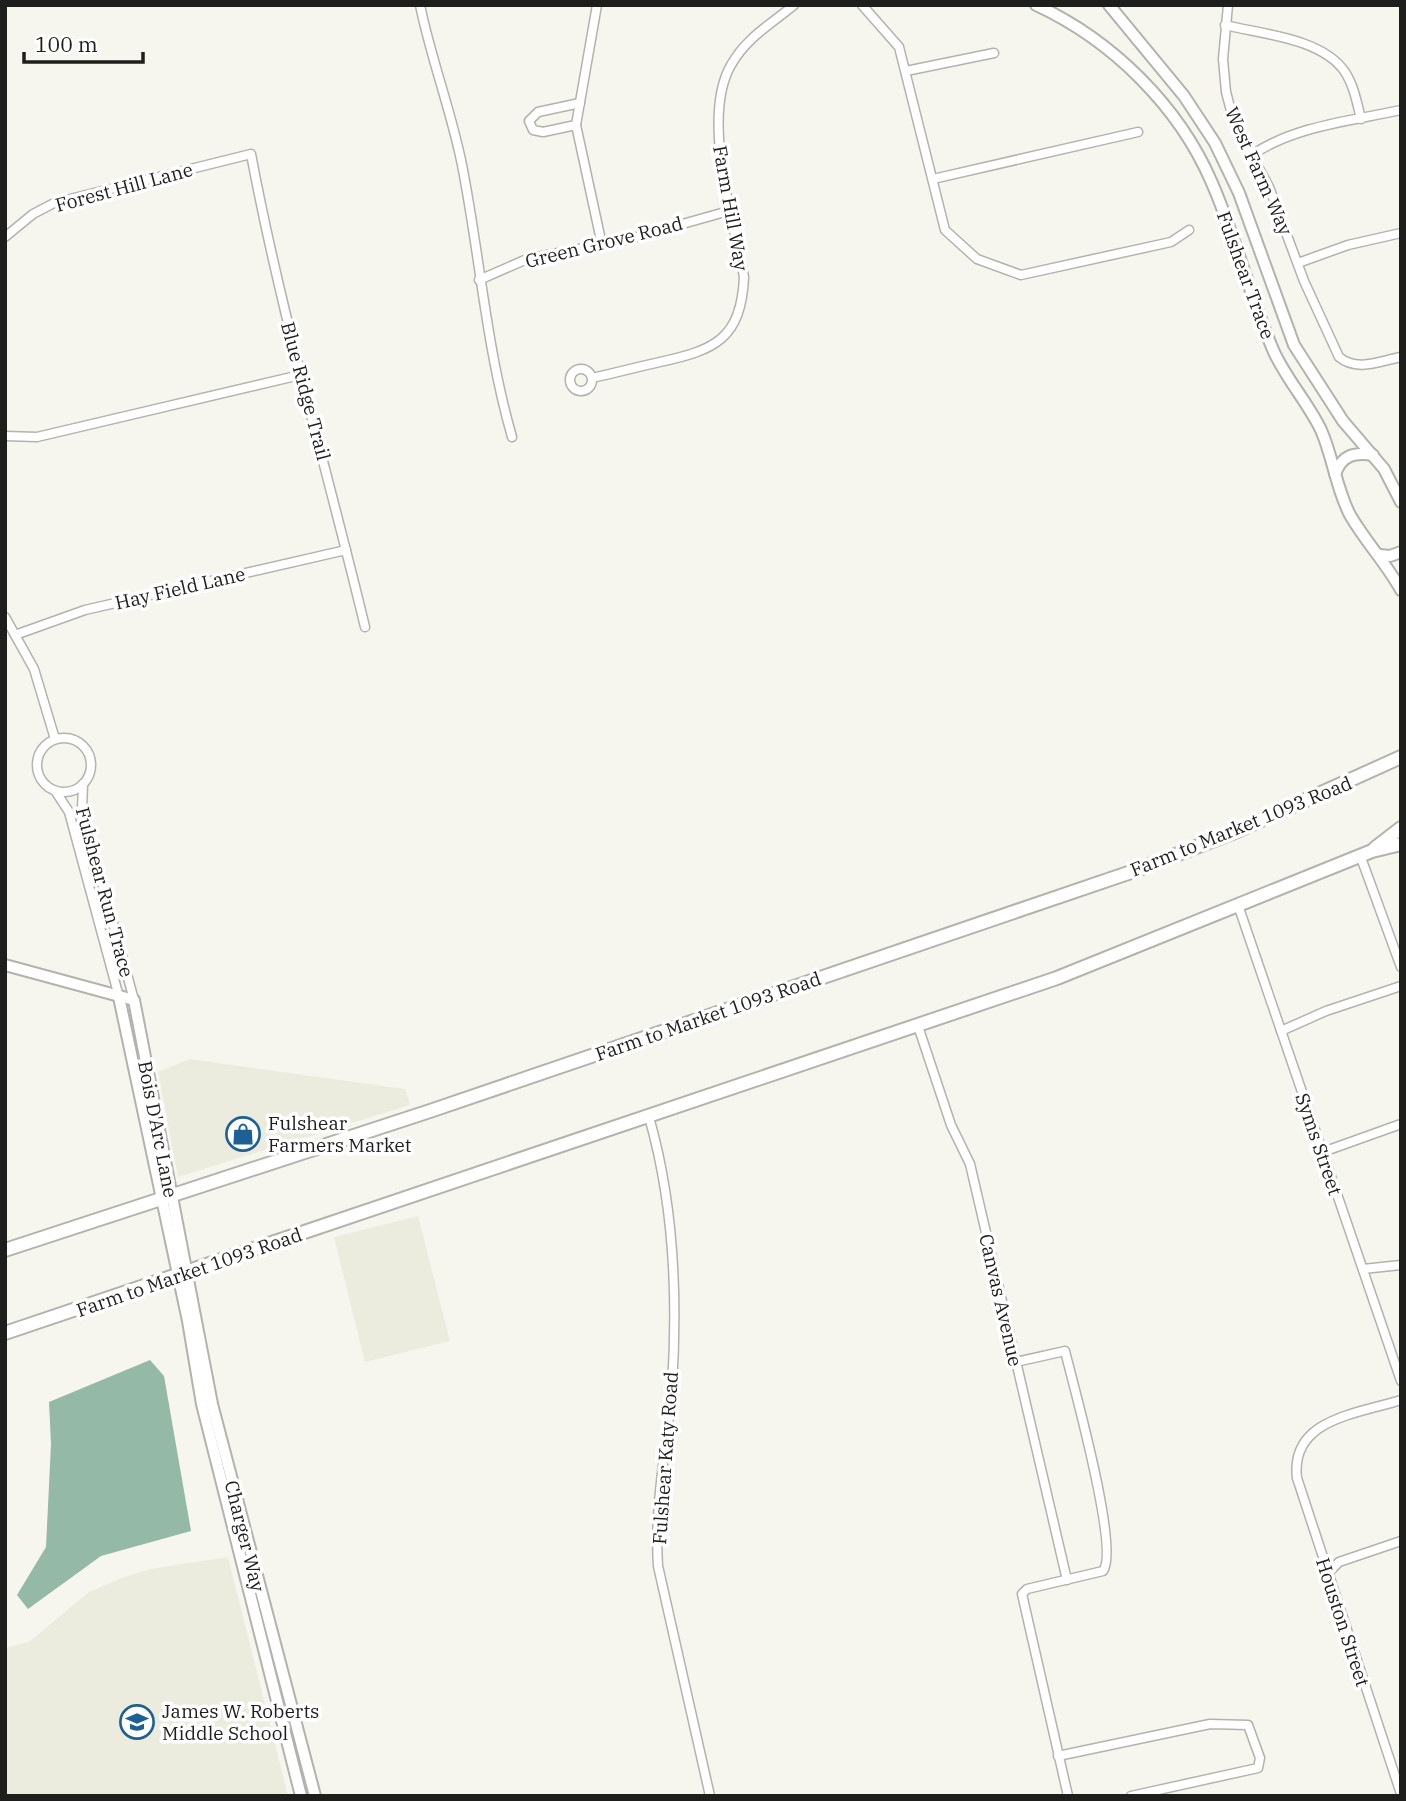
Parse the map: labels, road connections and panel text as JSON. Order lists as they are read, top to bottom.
{
  "streets": {
    "main road": ["Farm to Market 1093 Road"],
    "street": [
      "West Farm Way",
      "Forest Hill Lane",
      "Farm Hill Way",
      "Green Grove Road",
      "Fulshear Trace",
      "Blue Ridge Trail",
      "Hay Field Lane",
      "Fulshear Run Trace",
      "Bois D'Arc Lane",
      "Syms Street",
      "Canvas Avenue",
      "Fulshear Katy Road",
      "Charger Way",
      "Houston Street"
    ]
  },
  "crossings": [
    ["Forest Hill Lane", "Blue Ridge Trail"],
    ["Farm Hill Way", "Green Grove Road"],
    ["Blue Ridge Trail", "Hay Field Lane"],
    ["Farm to Market 1093 Road", "Bois D'Arc Lane"],
    ["Farm to Market 1093 Road", "Syms Street"],
    ["Farm to Market 1093 Road", "Canvas Avenue"],
    ["Farm to Market 1093 Road", "Fulshear Katy Road"],
    ["Farm to Market 1093 Road", "Charger Way"],
    ["Fulshear Run Trace", "Bois D'Arc Lane"],
    ["Bois D'Arc Lane", "Charger Way"]
  ],
  "places": {
    "shop": ["Fulshear Farmers Market"],
    "school or university": ["James W. Roberts Middle School"]
  },
  "scale_bar": "100 m"
}
